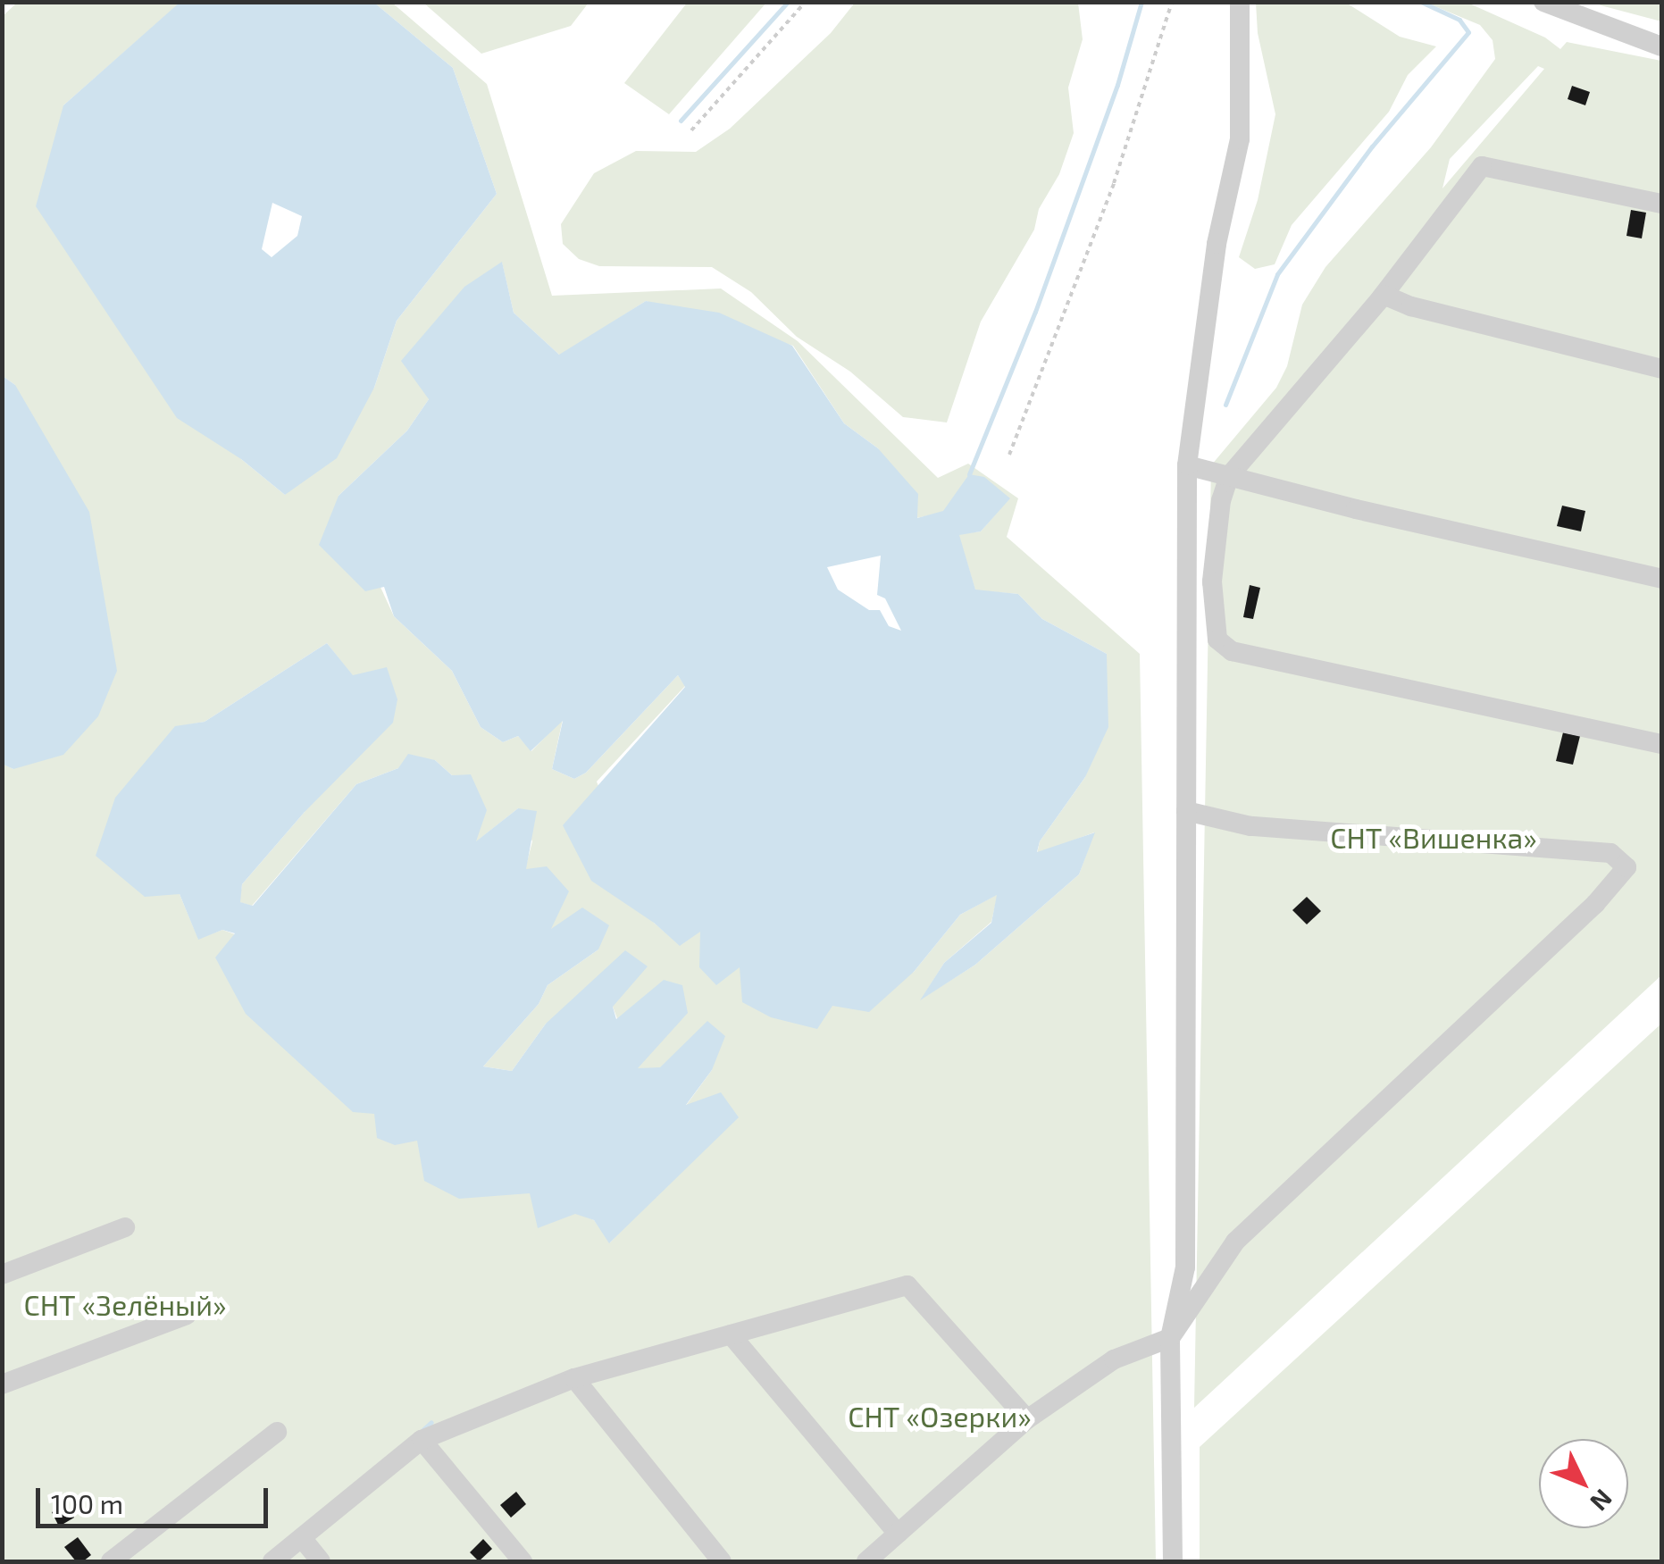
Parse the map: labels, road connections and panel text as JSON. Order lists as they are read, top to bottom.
{
  "parks": ["СНТ «Вишенка»", "СНТ «Зелёный»", "СНТ «Озерки»"],
  "scale_bar": "100 m",
  "north": "bottom right"
}
